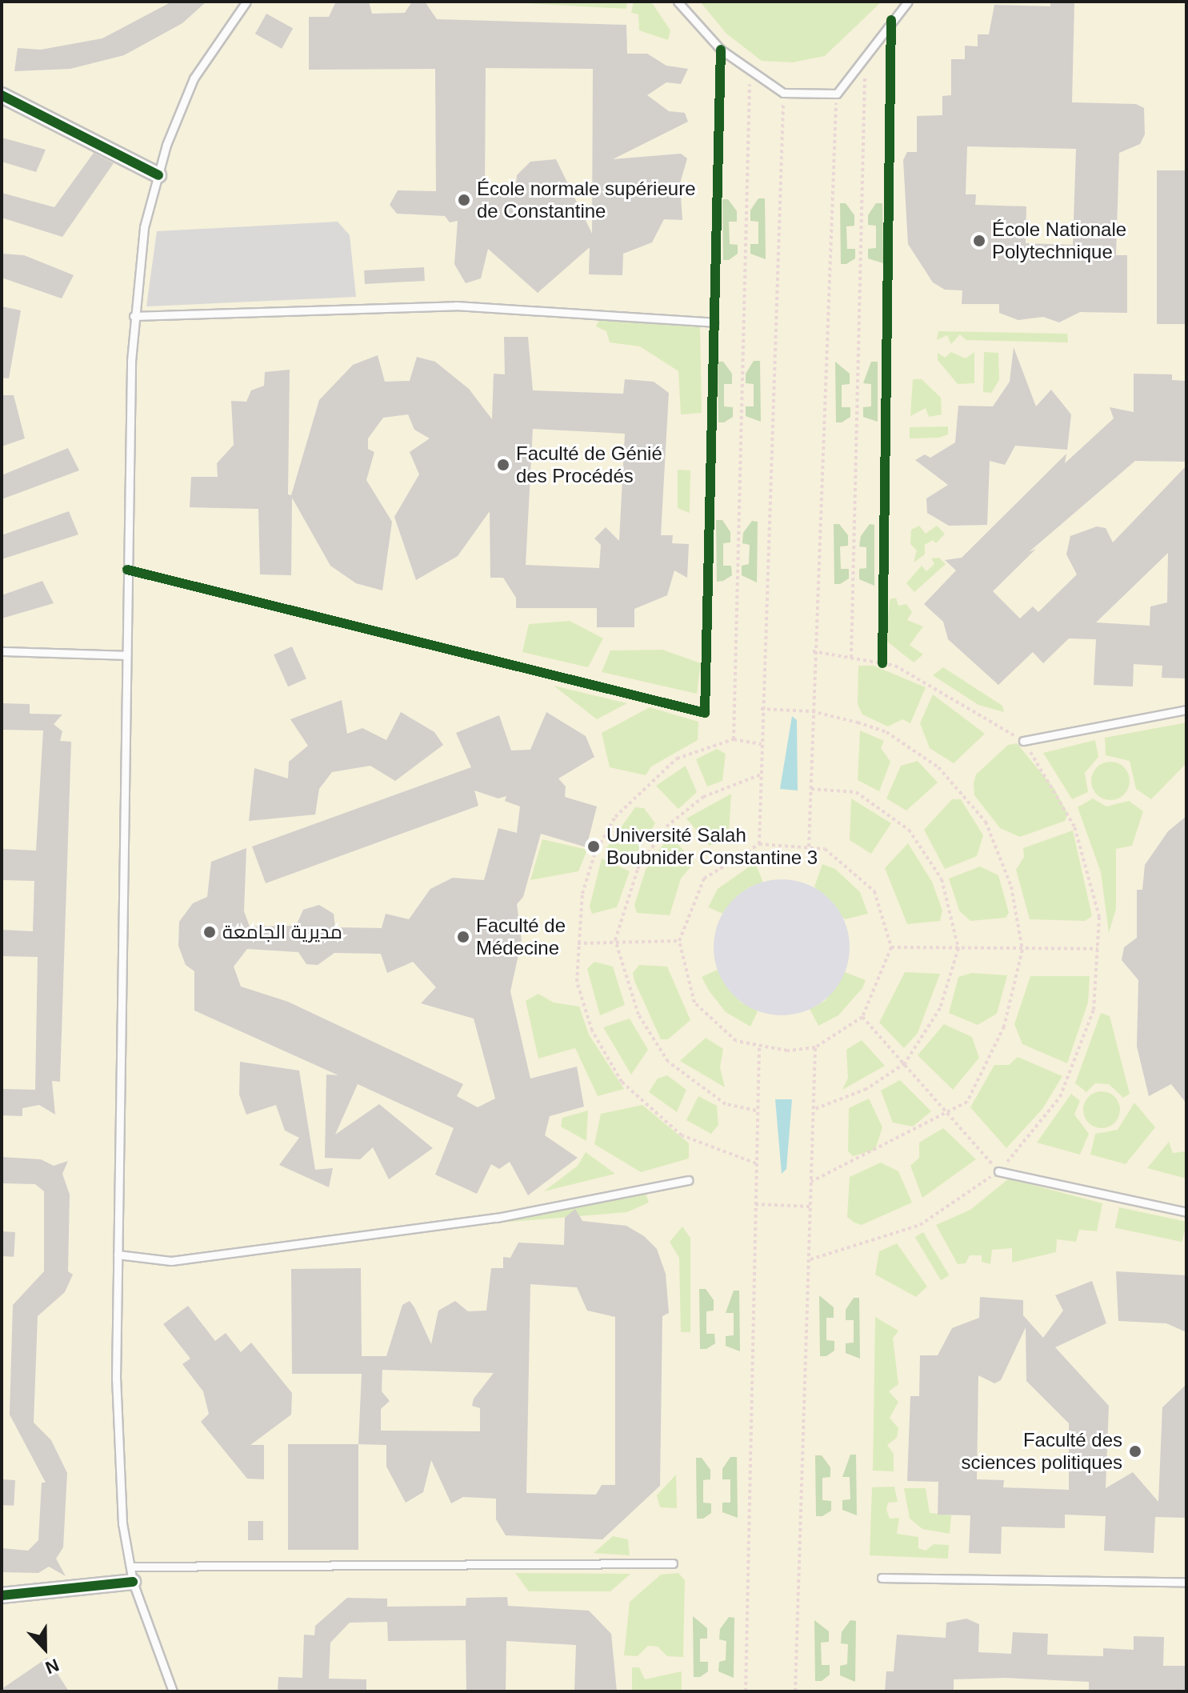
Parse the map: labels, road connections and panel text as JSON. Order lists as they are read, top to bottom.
{
  "places": [
    "École normale supérieure de Constantine",
    "École Nationale Polytechnique",
    "Faculté de Génié des Procédés",
    "Université Salah Boubnider Constantine 3",
    "مديرية الجامعة",
    "Faculté de Médecine",
    "Faculté des sciences politiques"
  ],
  "north": "bottom"
}
